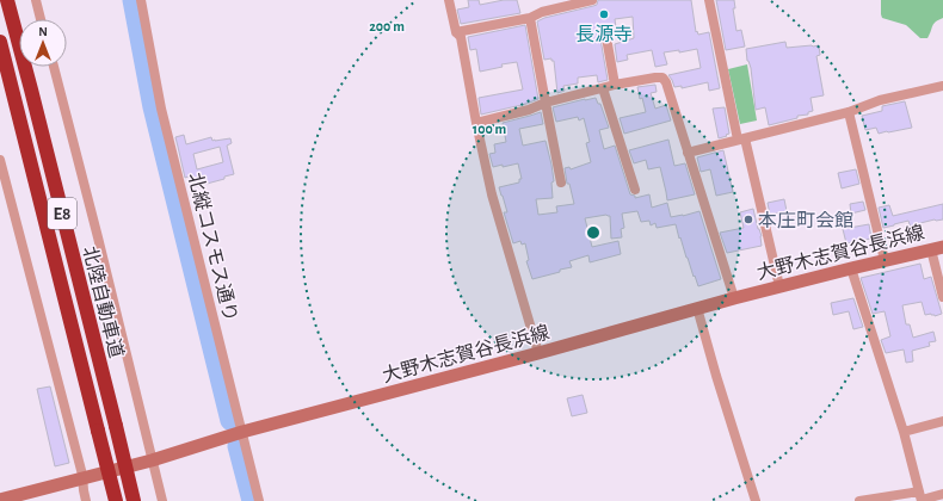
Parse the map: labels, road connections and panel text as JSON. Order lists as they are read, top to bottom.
{
  "streets": {
    "highway": ["E8", "北陸自動車道"],
    "main road": ["大野木志賀谷長浜線"],
    "street": ["北縦コスモス通り"]
  },
  "crossings": [
    ["北縦コスモス通り", "大野木志賀谷長浜線"]
  ],
  "places": ["長源寺", "本庄町会館"],
  "north": "top",
  "rings": ["200 m", "100 m"]
}
